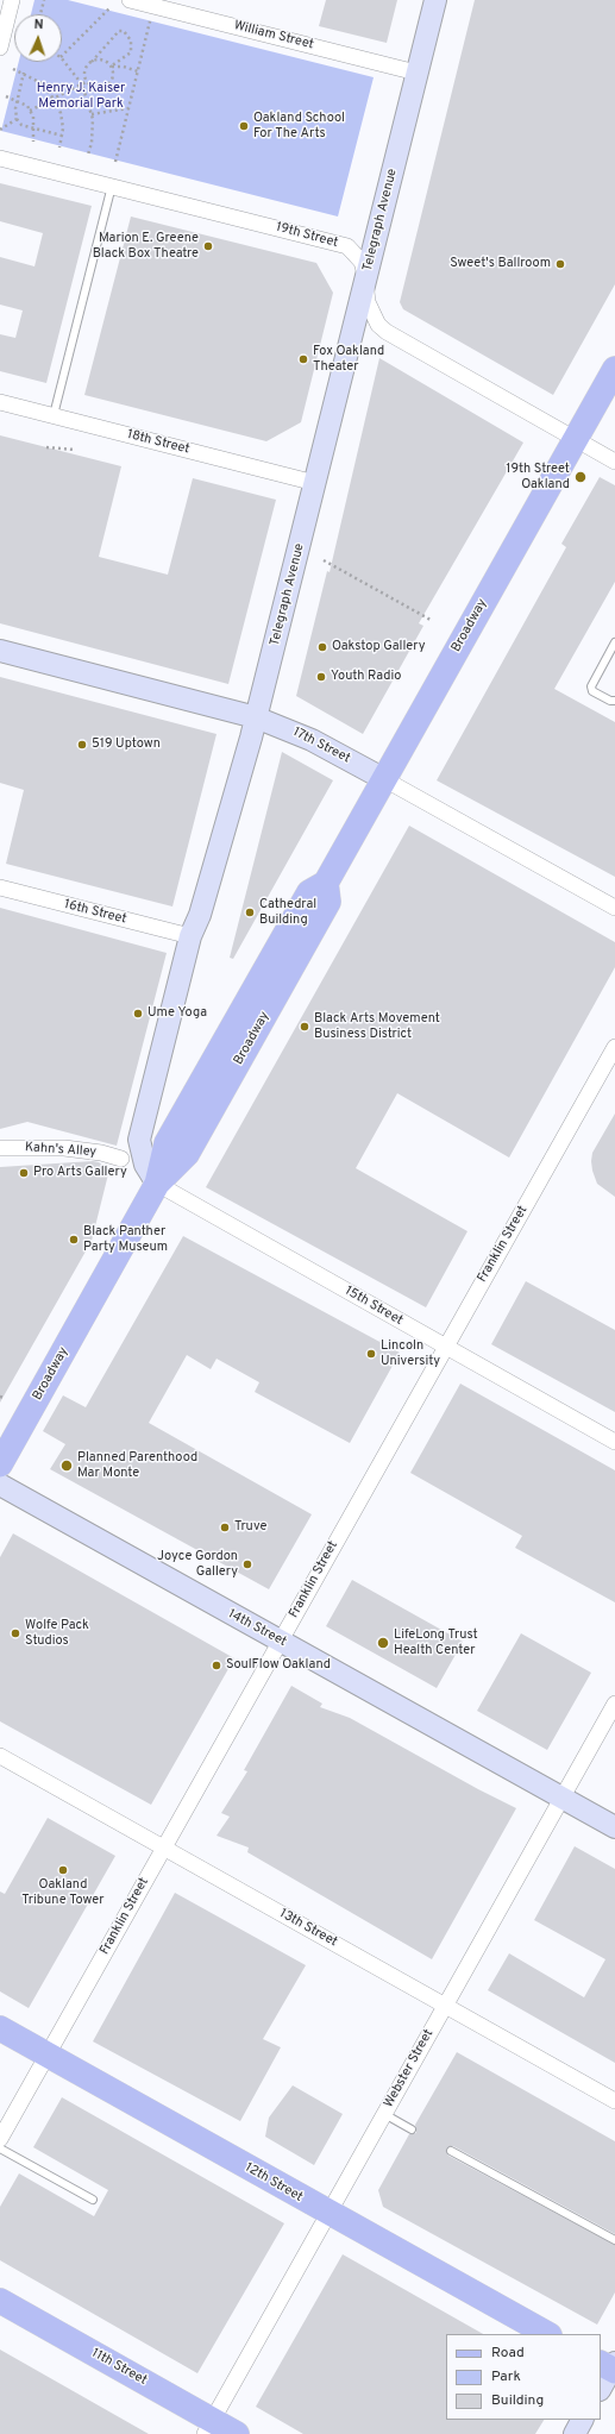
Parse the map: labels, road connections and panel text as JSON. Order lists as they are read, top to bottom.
{
  "streets": {
    "main road": [
      "Telegraph Avenue",
      "Broadway",
      "17th Street",
      "14th Street",
      "12th Street",
      "11th Street"
    ],
    "street": [
      "William Street",
      "19th Street",
      "18th Street",
      "16th Street",
      "Kahn's Alley",
      "Franklin Street",
      "15th Street",
      "13th Street",
      "Webster Street"
    ]
  },
  "crossings": [
    ["William Street", "Telegraph Avenue"],
    ["Telegraph Avenue", "19th Street"],
    ["Telegraph Avenue", "18th Street"],
    ["Telegraph Avenue", "Broadway"],
    ["Telegraph Avenue", "17th Street"],
    ["Telegraph Avenue", "16th Street"],
    ["Telegraph Avenue", "15th Street"],
    ["19th Street", "Broadway"],
    ["Broadway", "17th Street"],
    ["Broadway", "15th Street"],
    ["Franklin Street", "15th Street"],
    ["Franklin Street", "14th Street"],
    ["Franklin Street", "13th Street"],
    ["Franklin Street", "12th Street"],
    ["14th Street", "Webster Street"],
    ["13th Street", "Webster Street"],
    ["Webster Street", "12th Street"],
    ["Webster Street", "11th Street"]
  ],
  "parks": ["Henry J. Kaiser Memorial Park"],
  "places": [
    "Oakland School For The Arts",
    "Marion E. Greene Black Box Theatre",
    "Sweet's Ballroom",
    "Fox Oakland Theater",
    "19th Street Oakland",
    "Oakstop Gallery",
    "Youth Radio",
    "519 Uptown",
    "Cathedral Building",
    "Ume Yoga",
    "Black Arts Movement Business District",
    "Pro Arts Gallery",
    "Black Panther Party Museum",
    "Lincoln University",
    "Planned Parenthood Mar Monte",
    "Truve",
    "Joyce Gordon Gallery",
    "Wolfe Pack Studios",
    "LifeLong Trust Health Center",
    "SoulFlow Oakland",
    "Oakland Tribune Tower"
  ],
  "legend": ["Road", "Park", "Building"],
  "north": "top"
}
